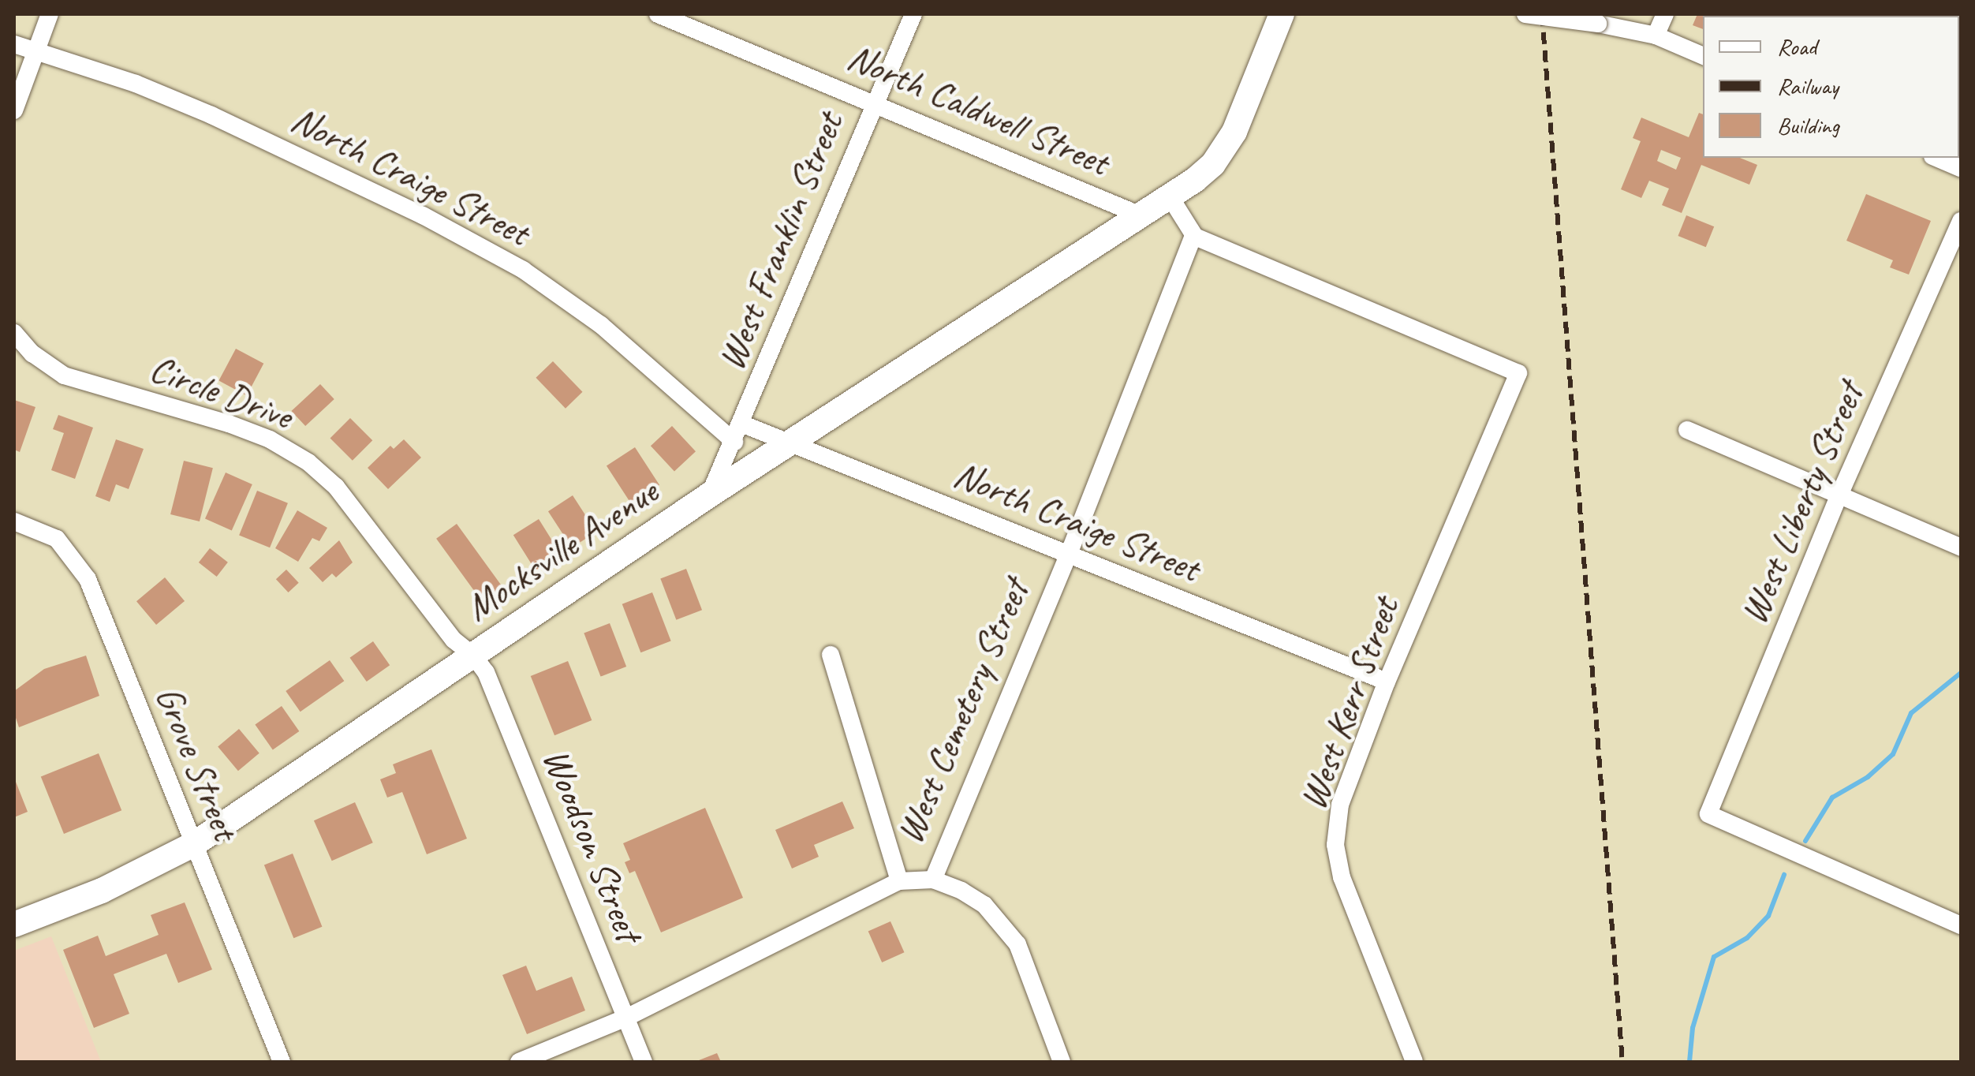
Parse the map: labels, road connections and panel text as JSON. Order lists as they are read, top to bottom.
{
  "streets": {
    "street": [
      "North Caldwell Street",
      "North Craige Street",
      "West Franklin Street",
      "Circle Drive",
      "West Liberty Street",
      "Mocksville Avenue",
      "West Kerr Street",
      "West Cemetery Street",
      "Grove Street",
      "Woodson Street"
    ]
  },
  "crossings": [
    ["North Caldwell Street", "West Franklin Street"],
    ["North Caldwell Street", "Mocksville Avenue"],
    ["North Craige Street", "West Franklin Street"],
    ["North Craige Street", "Mocksville Avenue"],
    ["North Craige Street", "West Kerr Street"],
    ["North Craige Street", "West Cemetery Street"],
    ["West Franklin Street", "Mocksville Avenue"],
    ["Circle Drive", "Mocksville Avenue"],
    ["Circle Drive", "Woodson Street"],
    ["Mocksville Avenue", "Grove Street"],
    ["Mocksville Avenue", "Woodson Street"],
    ["West Kerr Street", "West Cemetery Street"],
    ["West Cemetery Street", "Woodson Street"]
  ],
  "legend": ["Road", "Railway", "Building"]
}
